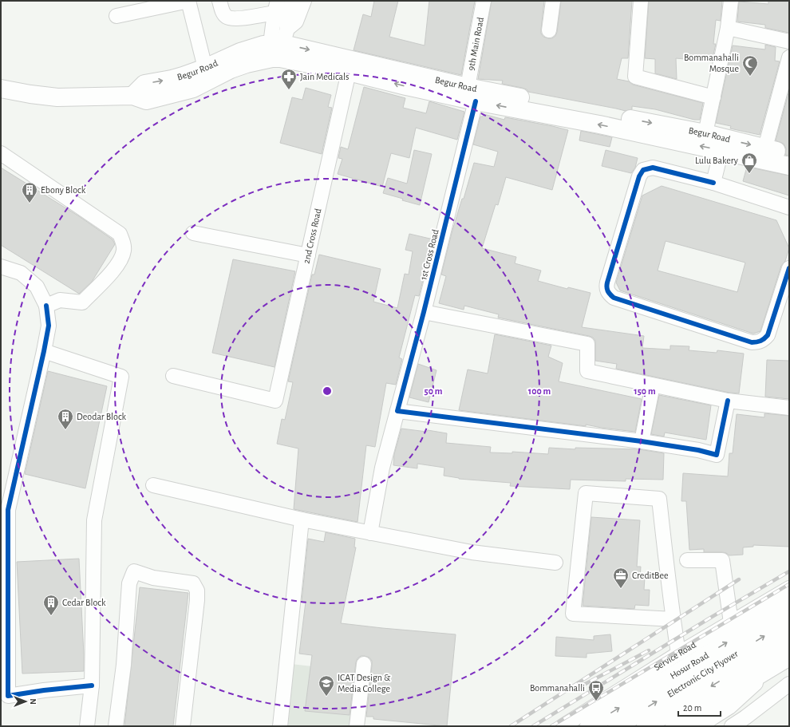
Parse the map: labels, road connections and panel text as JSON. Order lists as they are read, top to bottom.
{
  "streets": {
    "main road": ["Begur Road", "Hosur Road", "Electronic City Flyover"],
    "street": [
      "9th Main Road",
      "2nd Cross Road",
      "1st Cross Road",
      "Service Road"
    ]
  },
  "crossings": [
    ["9th Main Road", "Begur Road"],
    ["9th Main Road", "1st Cross Road"],
    ["Begur Road", "2nd Cross Road"],
    ["Begur Road", "1st Cross Road"]
  ],
  "places": {
    "mosque": ["Bommanahalli Mosque"],
    "pharmacy": ["Jain Medicals"],
    "shop": ["Lulu Bakery"],
    "building": ["Ebony Block", "Deodar Block", "Cedar Block"],
    "office": ["CreditBee"],
    "school or university": ["ICAT Design & Media College"],
    "bus stop": ["Bommanahalli"]
  },
  "scale_bar": "20 m",
  "north": "right",
  "rings": ["50 m", "100 m", "150 m"]
}
